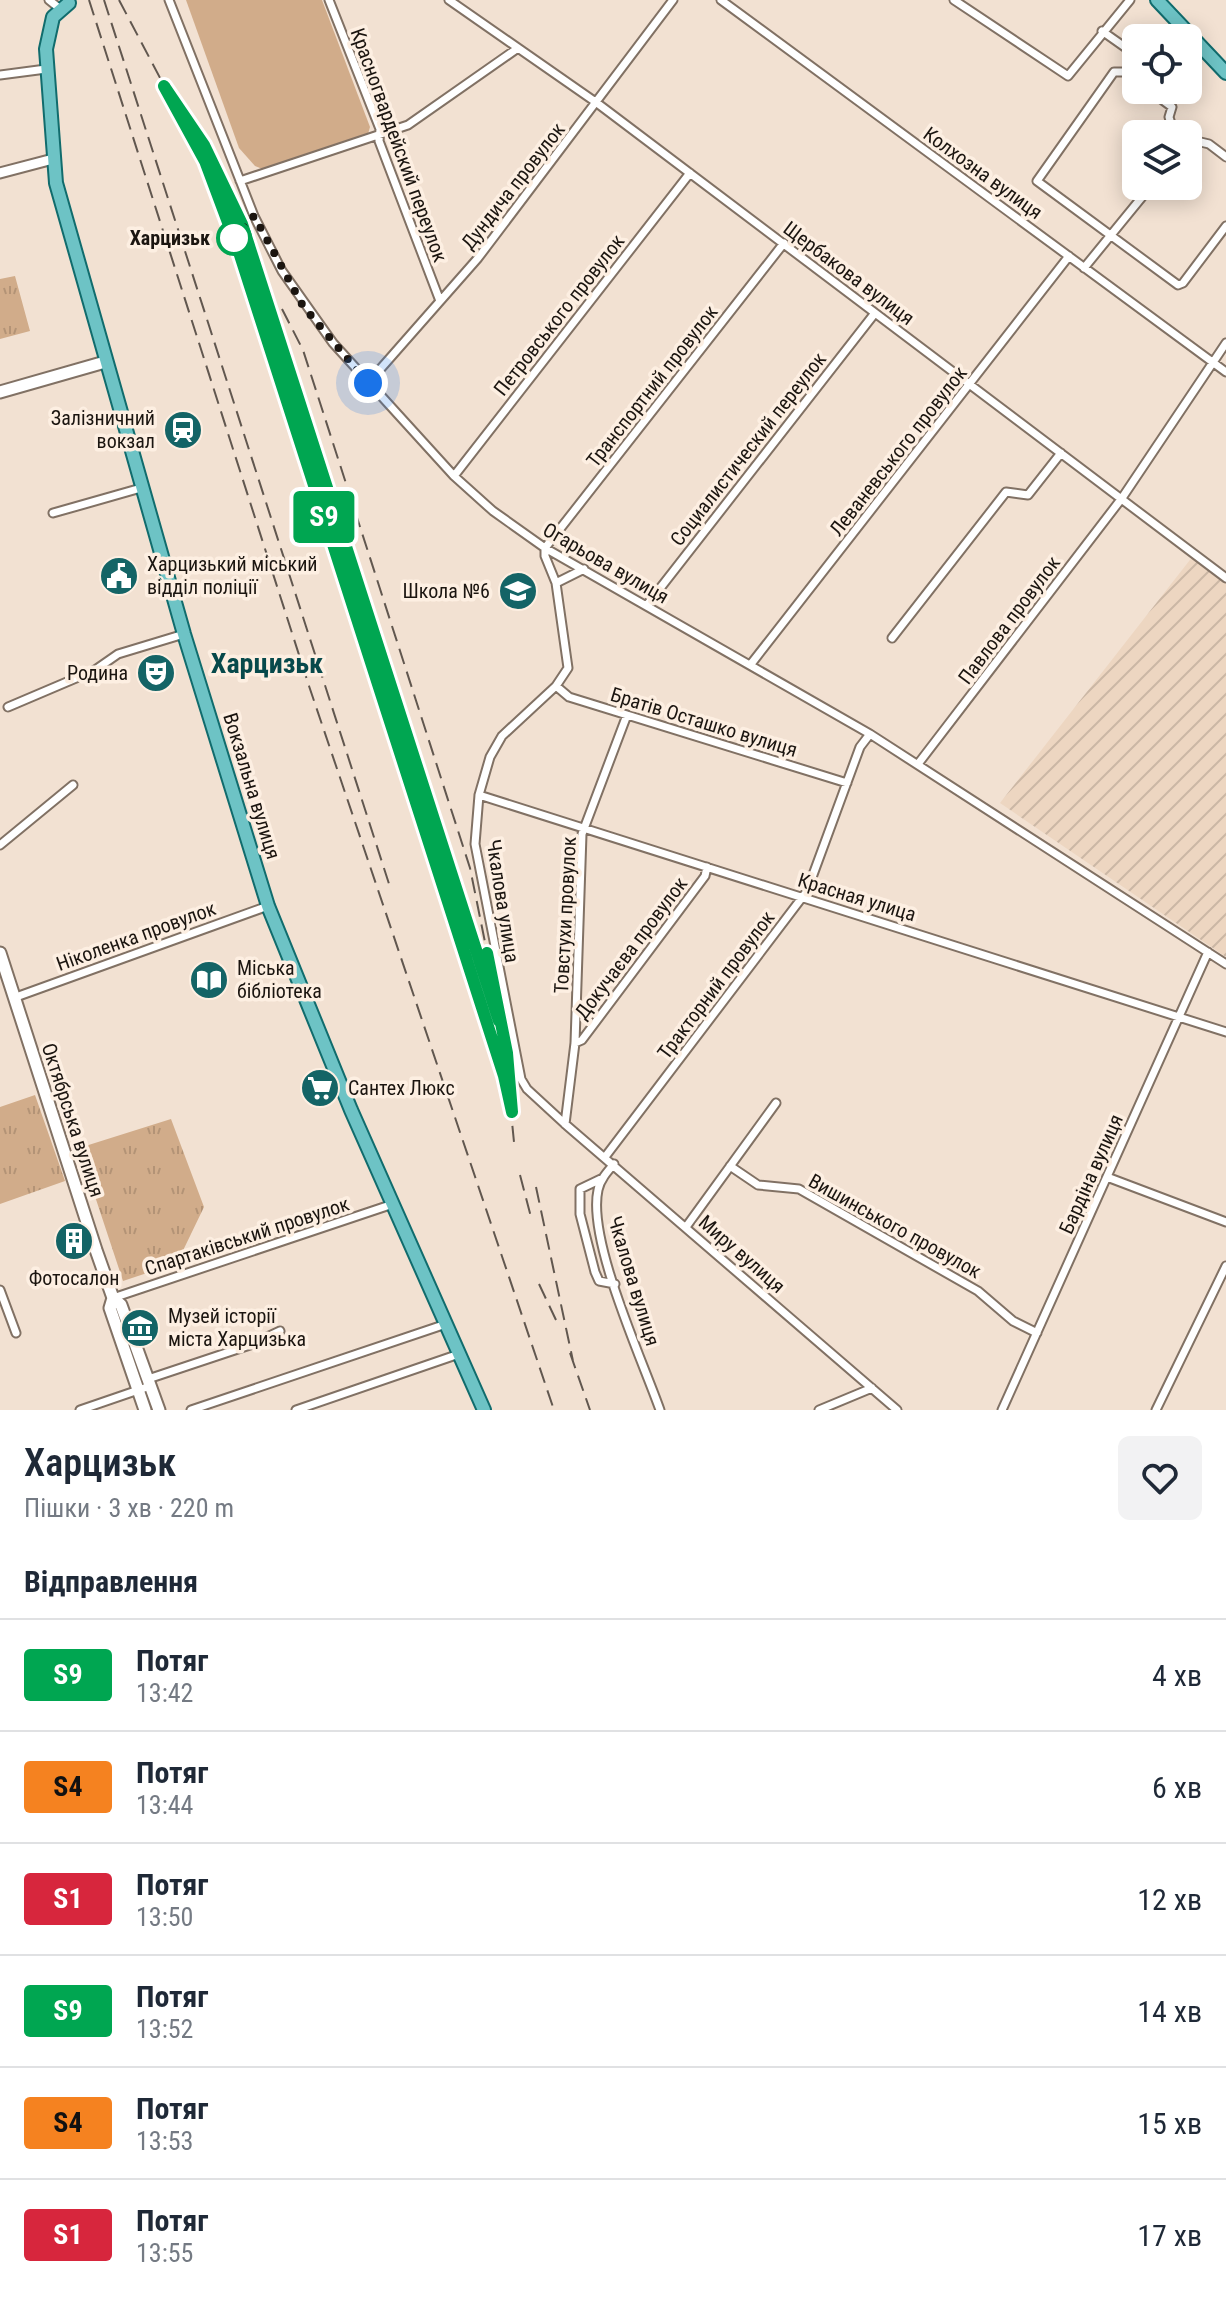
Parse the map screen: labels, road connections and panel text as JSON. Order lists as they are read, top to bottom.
{
  "streets": {
    "main road": ["Вокзальна вулиця", "Октябрська вулиця"],
    "street": [
      "Красногвардейский переулок",
      "Колхозна вулиця",
      "Дундича провулок",
      "Щербакова вулиця",
      "Петровського провулок",
      "Транспортний провулок",
      "Социалистический переулок",
      "Леваневського провулок",
      "Огарьова вулиця",
      "Павлова провулок",
      "Братів Осташко вулиця",
      "Красная улица",
      "Чкалова улица",
      "Товстухи провулок",
      "Ніколенка провулок",
      "Докучаєва провулок",
      "Тракторний провулок",
      "Бардіна вулиця",
      "Вишинського провулок",
      "Спартаківський провулок",
      "Миру вулиця",
      "Чкалова вулиця"
    ]
  },
  "crossings": [
    ["Красногвардейский переулок", "Дундича провулок"],
    ["Колхозна вулиця", "Леваневського провулок"],
    ["Колхозна вулиця", "Павлова провулок"],
    ["Дундича провулок", "Щербакова вулиця"],
    ["Дундича провулок", "Огарьова вулиця"],
    ["Щербакова вулиця", "Петровського провулок"],
    ["Щербакова вулиця", "Транспортний провулок"],
    ["Щербакова вулиця", "Социалистический переулок"],
    ["Щербакова вулиця", "Леваневського провулок"],
    ["Щербакова вулиця", "Павлова провулок"],
    ["Петровського провулок", "Огарьова вулиця"],
    ["Транспортний провулок", "Огарьова вулиця"],
    ["Социалистический переулок", "Огарьова вулиця"],
    ["Леваневського провулок", "Огарьова вулиця"],
    ["Огарьова вулиця", "Павлова провулок"],
    ["Огарьова вулиця", "Тракторний провулок"],
    ["Огарьова вулиця", "Бардіна вулиця"],
    ["Братів Осташко вулиця", "Чкалова улица"],
    ["Братів Осташко вулиця", "Товстухи провулок"],
    ["Братів Осташко вулиця", "Тракторний провулок"],
    ["Вокзальна вулиця", "Ніколенка провулок"],
    ["Вокзальна вулиця", "Спартаківський провулок"],
    ["Красная улица", "Чкалова улица"],
    ["Красная улица", "Товстухи провулок"],
    ["Красная улица", "Докучаєва провулок"],
    ["Красная улица", "Тракторний провулок"],
    ["Красная улица", "Бардіна вулиця"],
    ["Чкалова улица", "Товстухи провулок"],
    ["Чкалова улица", "Миру вулиця"],
    ["Товстухи провулок", "Докучаєва провулок"],
    ["Товстухи провулок", "Миру вулиця"],
    ["Ніколенка провулок", "Октябрська вулиця"],
    ["Тракторний провулок", "Миру вулиця"],
    ["Октябрська вулиця", "Спартаківський провулок"],
    ["Бардіна вулиця", "Вишинського провулок"],
    ["Миру вулиця", "Чкалова вулиця"]
  ],
  "districts": ["Харцизьк"],
  "places": {
    "other": ["Харцизьк"],
    "station": ["Залізничний вокзал"],
    "public building": ["Харцизький міський відділ поліції"],
    "school or university": ["Школа №6"],
    "theatre": ["Родина"],
    "library": ["Міська бібліотека"],
    "supermarket": ["Сантех Люкс"],
    "building": ["Фотосалон"],
    "museum": ["Музей історії міста Харцизька"]
  },
  "page": {
    "on_map": "S9",
    "heading": [
      ["Харцизьк", "Пішки · 3 хв · 220 m"],
      "Відправлення"
    ],
    "list": [
      {
        "mark": "S9",
        "name": "Потяг",
        "note": "13:42",
        "value": "4 хв"
      },
      {
        "mark": "S4",
        "name": "Потяг",
        "note": "13:44",
        "value": "6 хв"
      },
      {
        "mark": "S1",
        "name": "Потяг",
        "note": "13:50",
        "value": "12 хв"
      },
      {
        "mark": "S9",
        "name": "Потяг",
        "note": "13:52",
        "value": "14 хв"
      },
      {
        "mark": "S4",
        "name": "Потяг",
        "note": "13:53",
        "value": "15 хв"
      },
      {
        "mark": "S1",
        "name": "Потяг",
        "note": "13:55",
        "value": "17 хв"
      }
    ]
  }
}
